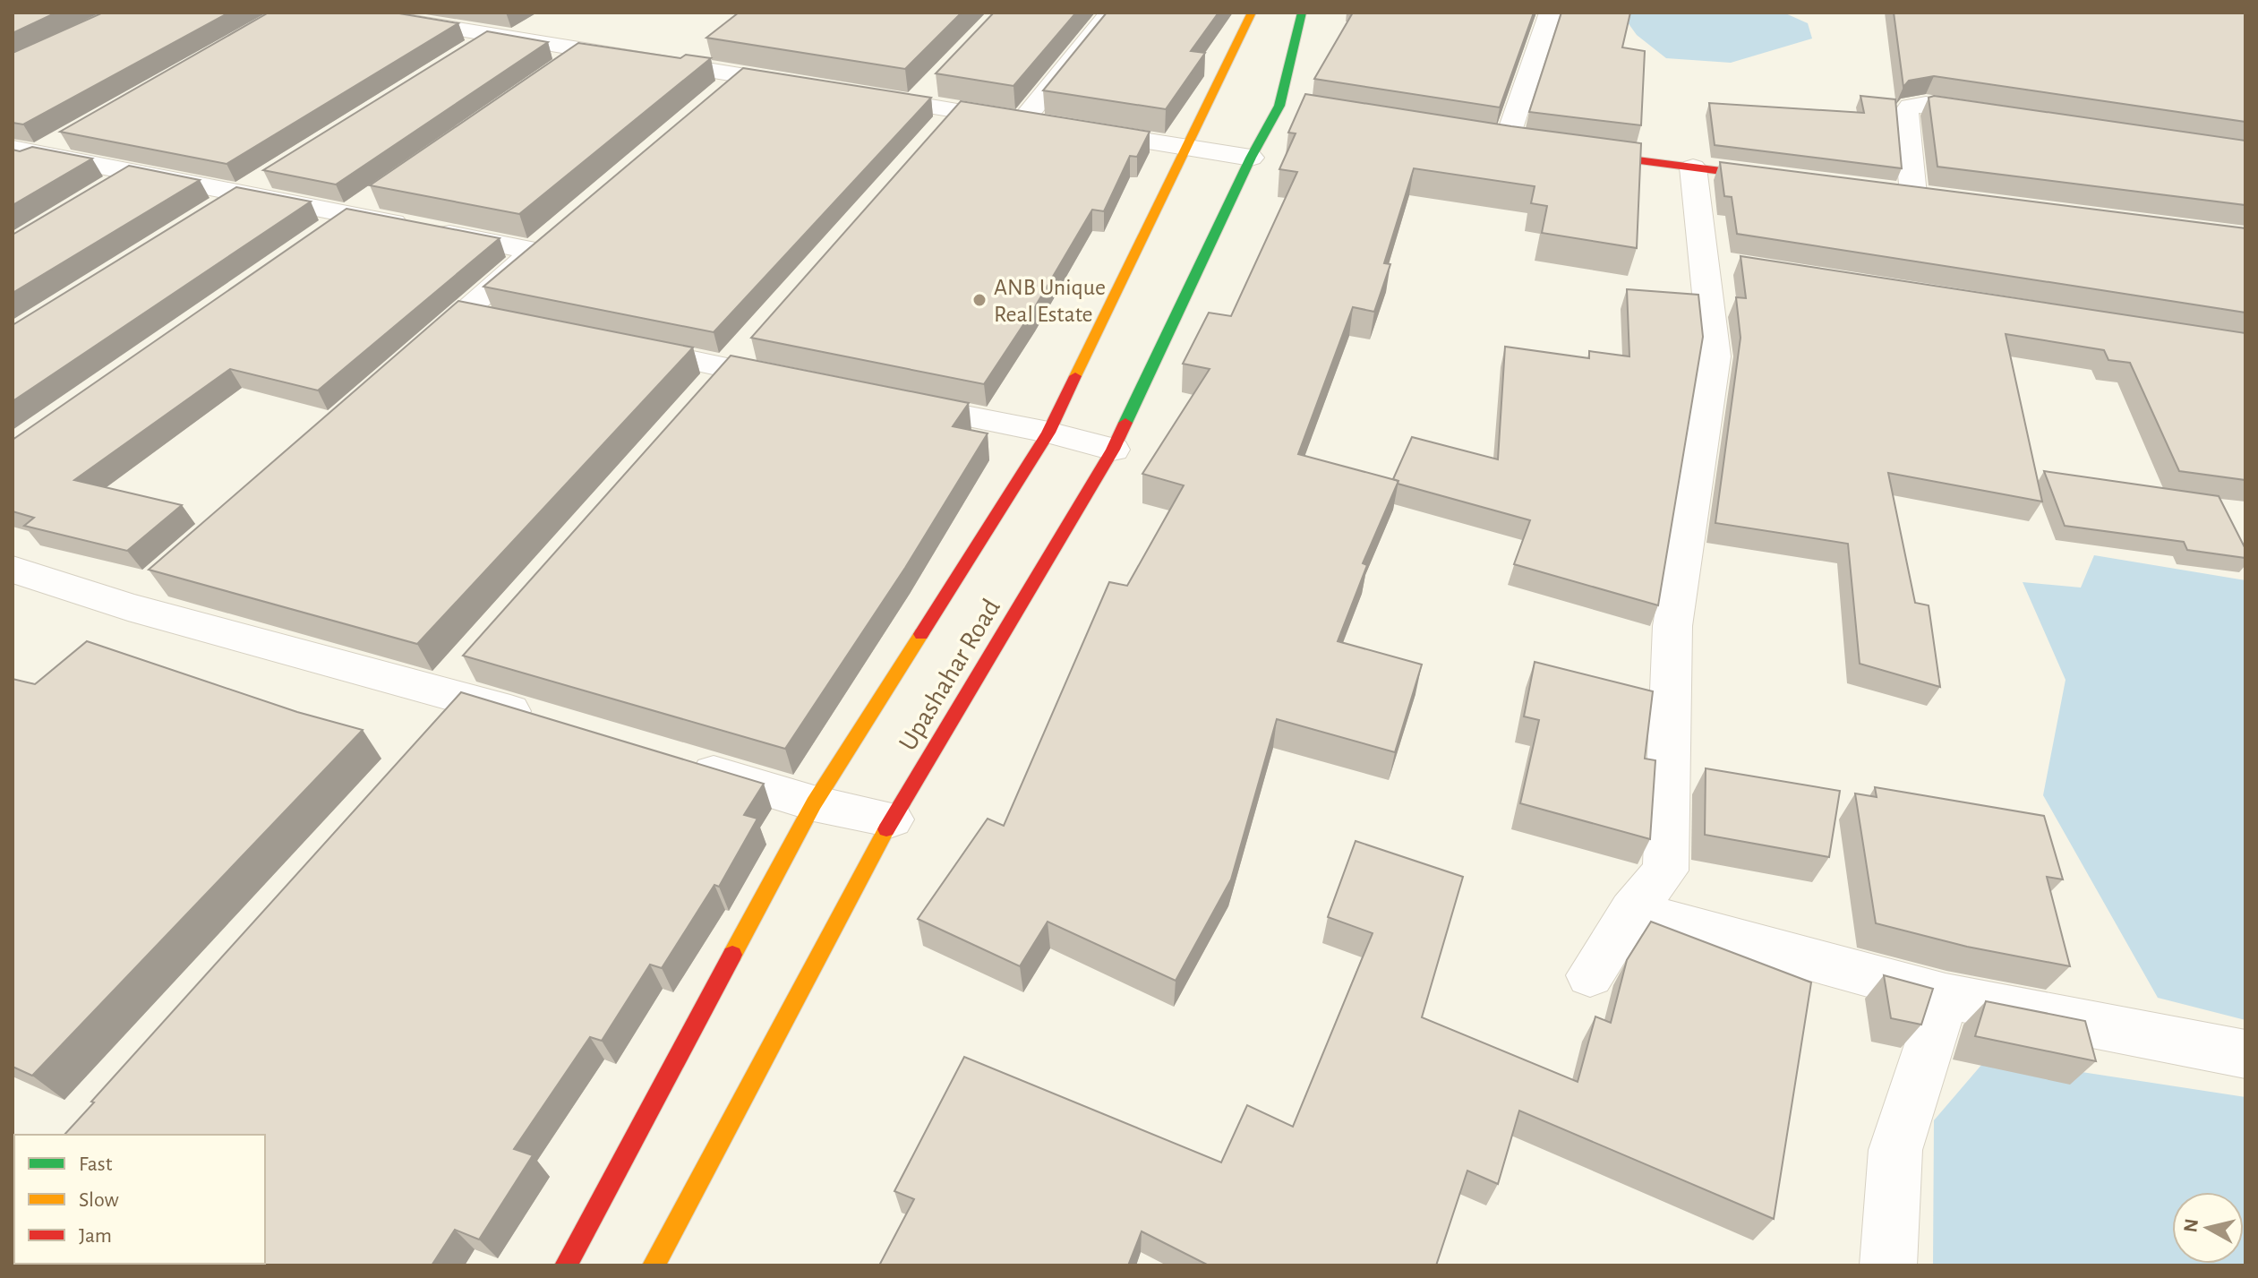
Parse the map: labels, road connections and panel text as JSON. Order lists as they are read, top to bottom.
{
  "streets": {
    "street": ["Upashahar Road"]
  },
  "places": ["ANB Unique Real Estate"],
  "legend": ["Fast", "Slow", "Jam"],
  "north": "left"
}
